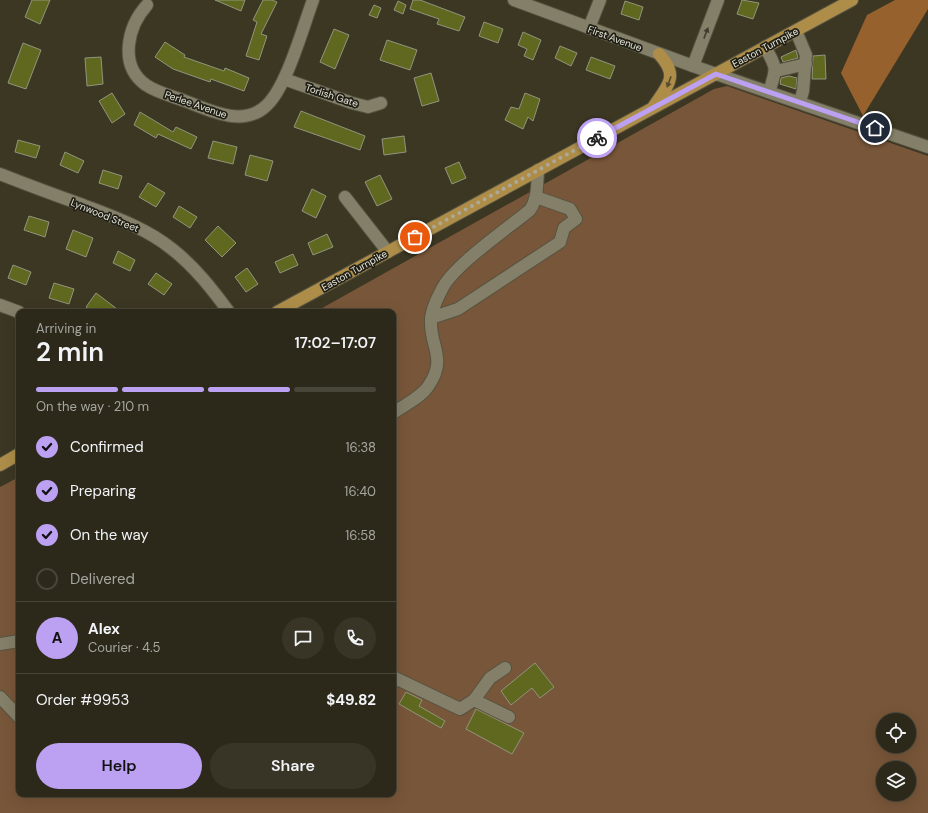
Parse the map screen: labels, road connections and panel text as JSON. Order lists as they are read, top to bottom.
{
  "streets": {
    "main road": ["Easton Turnpike"],
    "street": [
      "First Avenue",
      "Torlish Gate",
      "Perlee Avenue",
      "Lynwood Street"
    ]
  },
  "crossings": [
    ["First Avenue", "Easton Turnpike"],
    ["Torlish Gate", "Perlee Avenue"]
  ],
  "page": {
    "heading": ["2 min", "Arriving in", "17:02–17:07"],
    "panel": [
      "Alex",
      "Courier · 4.5",
      "Order #9953",
      "$49.82"
    ],
    "bar": "On the way · 210 m",
    "list": [
      ["Confirmed", "16:38"],
      ["Preparing", "16:40"],
      ["On the way", "16:58"],
      "Delivered"
    ],
    "round": "A",
    "buttons": ["Help", "Share"]
  }
}
